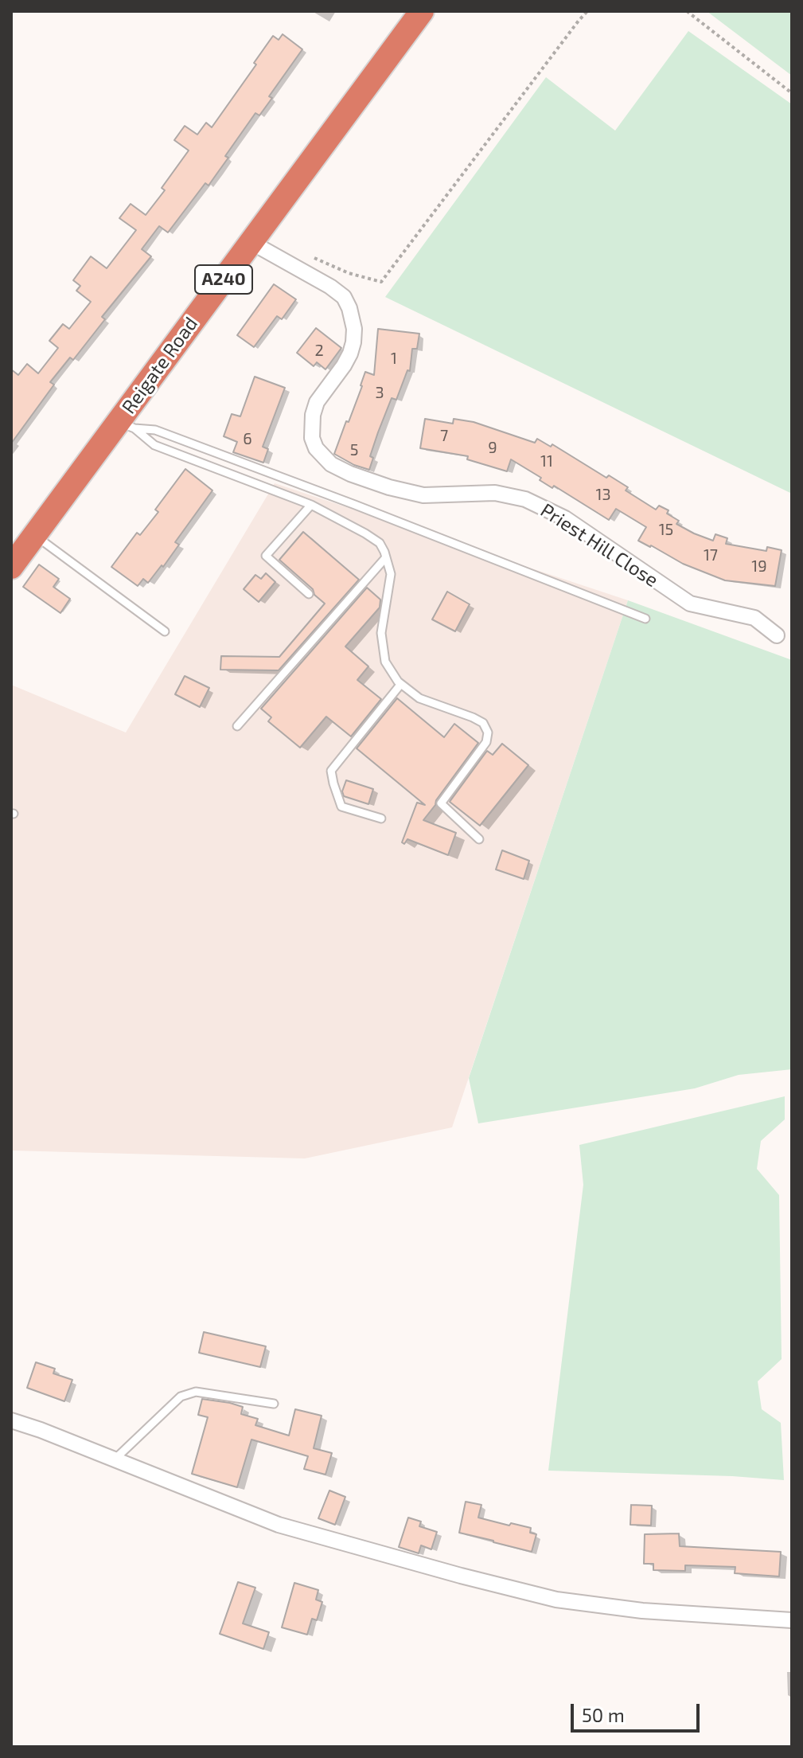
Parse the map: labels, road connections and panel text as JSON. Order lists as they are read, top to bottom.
{
  "streets": {
    "highway": ["A240", "Reigate Road"],
    "street": ["Priest Hill Close"]
  },
  "crossings": [
    ["Reigate Road", "Priest Hill Close"]
  ],
  "house_numbers": [
    "2",
    "1",
    "3",
    "7",
    "6",
    "9",
    "5",
    "11",
    "13",
    "15",
    "17",
    "19"
  ],
  "scale_bar": "50 m"
}
